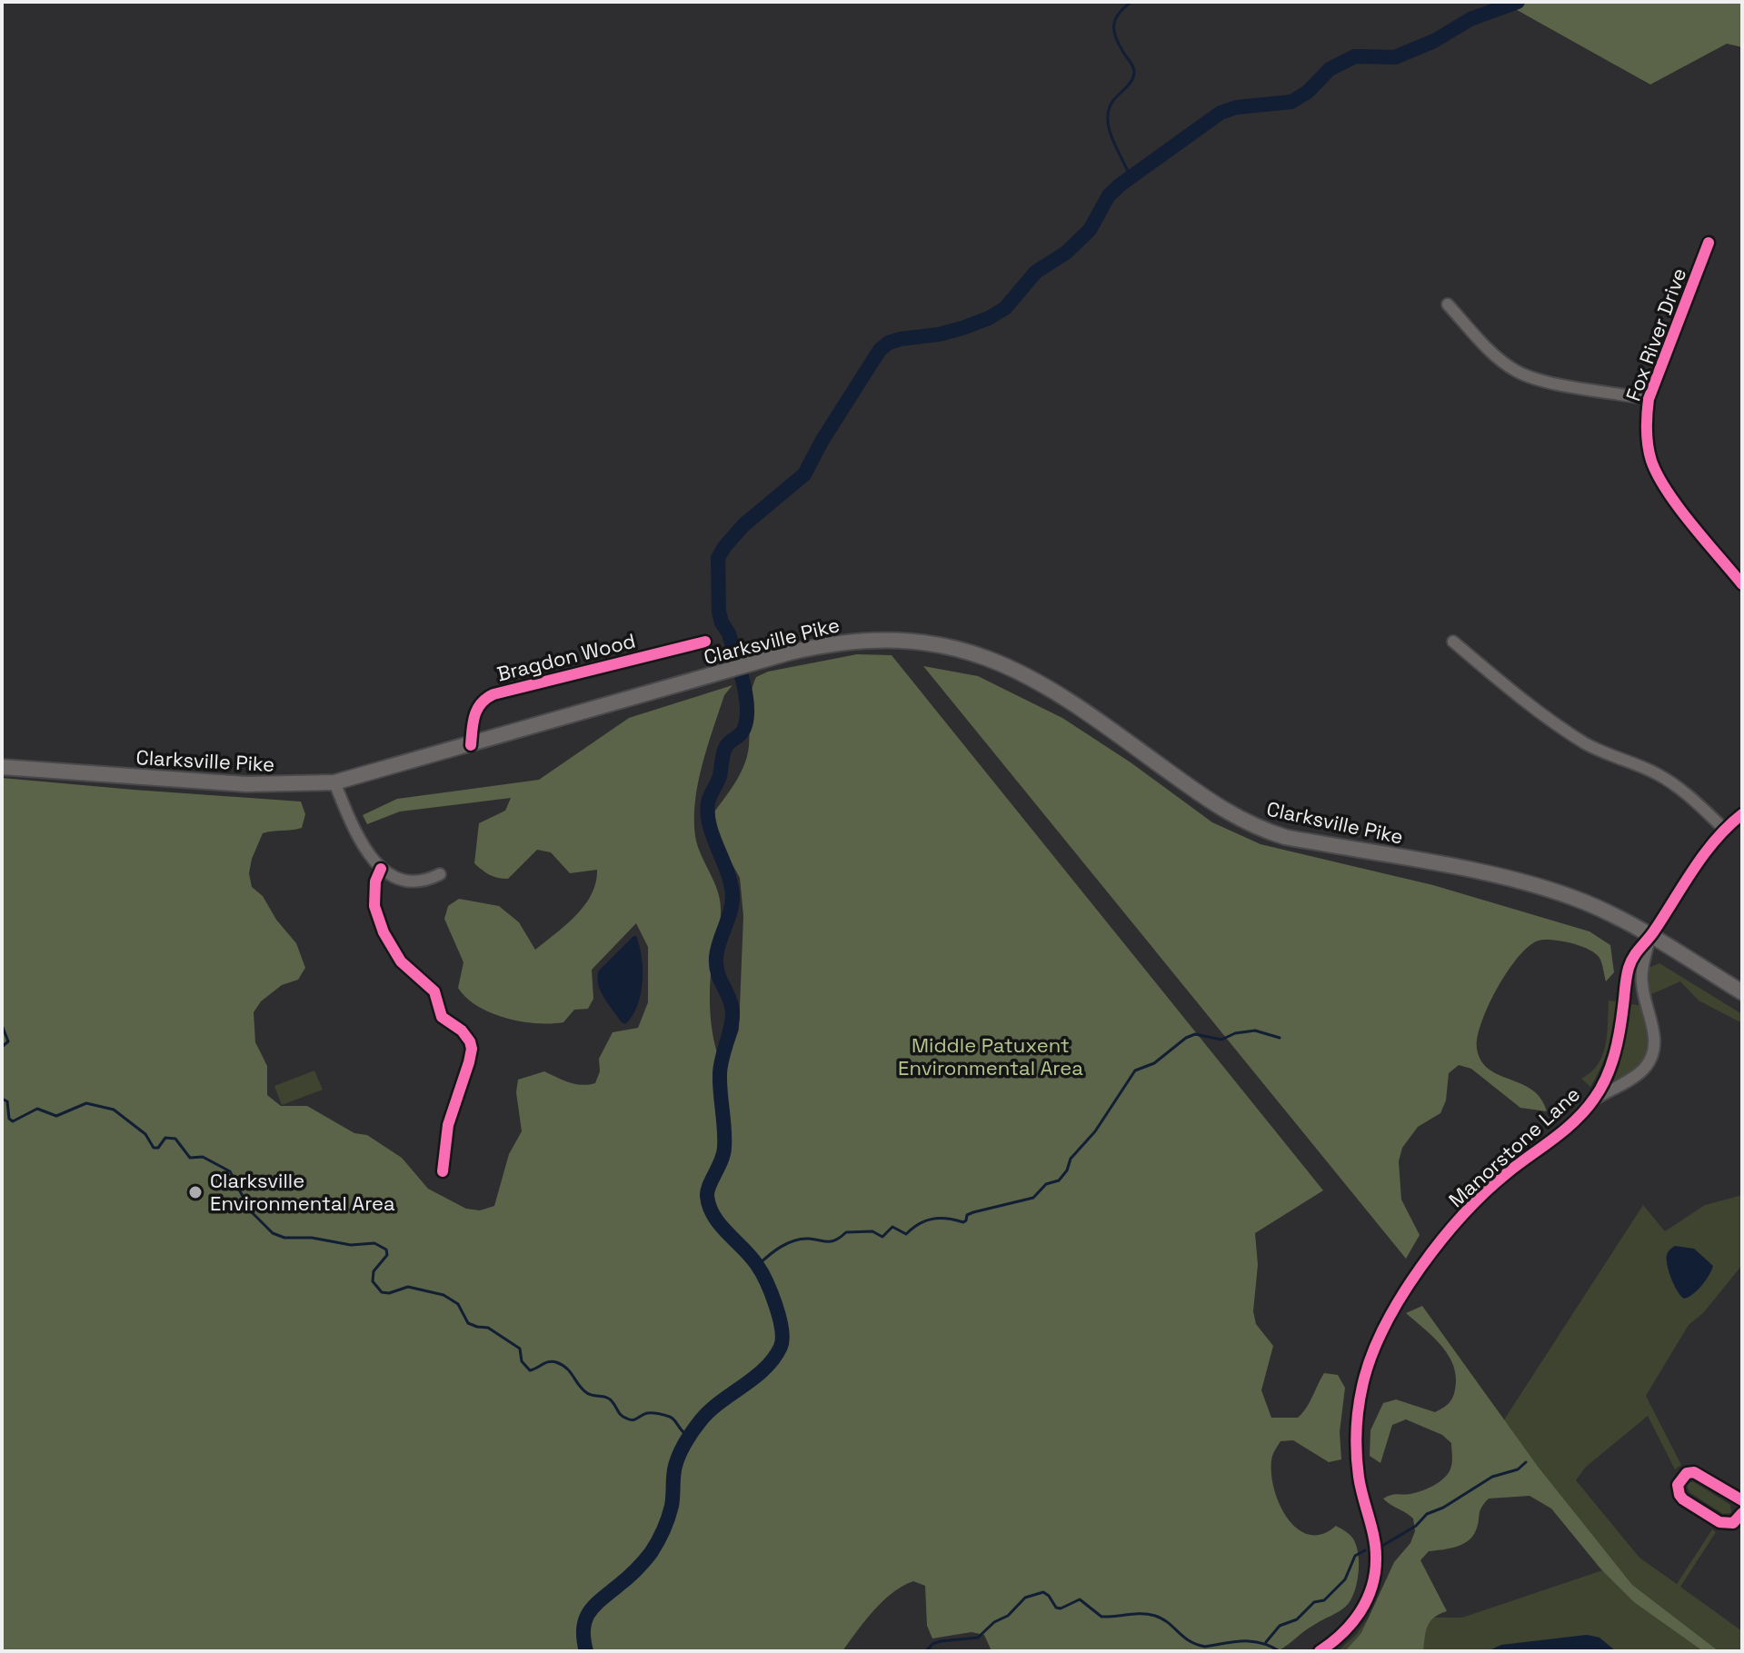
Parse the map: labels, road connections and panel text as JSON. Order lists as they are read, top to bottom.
{
  "streets": {
    "main road": ["Clarksville Pike"],
    "street": ["Fox River Drive", "Bragdon Wood", "Manorstone Lane"]
  },
  "crossings": [
    ["Clarksville Pike", "Bragdon Wood"],
    ["Clarksville Pike", "Manorstone Lane"]
  ],
  "parks": ["Middle Patuxent Environmental Area"],
  "places": ["Clarksville Environmental Area"]
}
